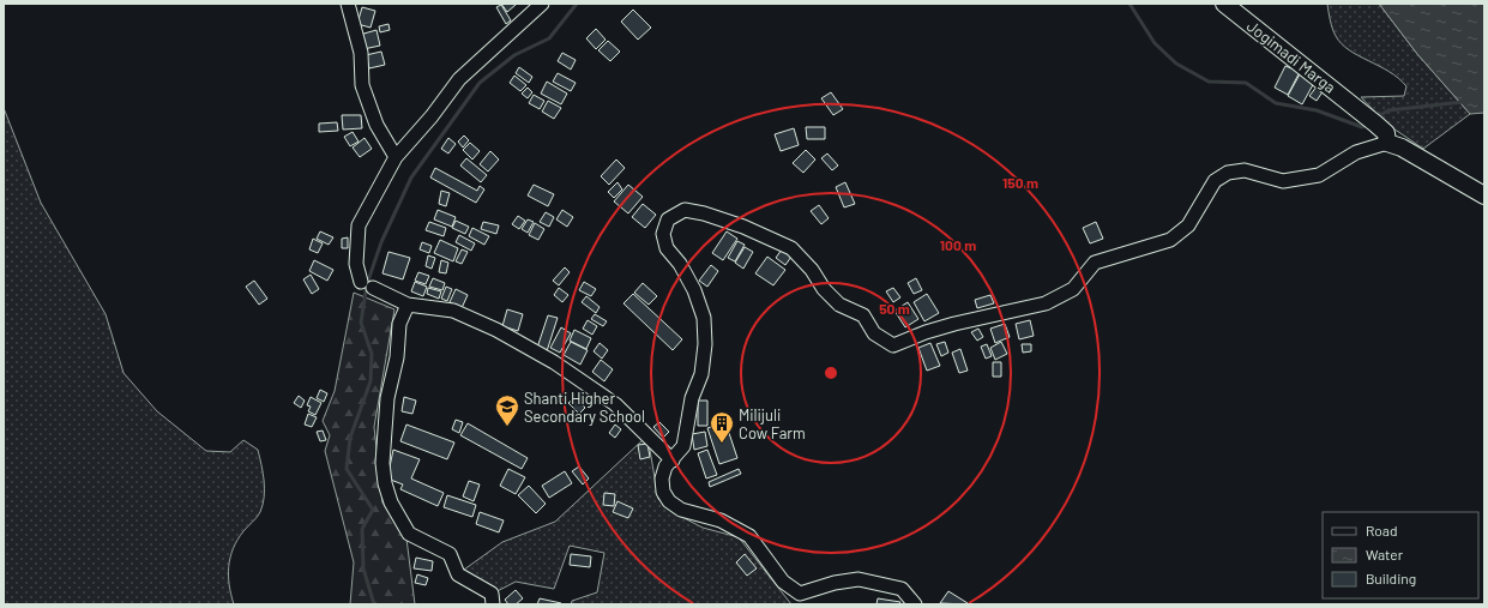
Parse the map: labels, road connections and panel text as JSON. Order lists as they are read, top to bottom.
{
  "streets": {
    "main road": ["Jogimadi Marga"]
  },
  "places": {
    "school or university": ["Shanti Higher Secondary School"],
    "building": ["Milijuli Cow Farm"]
  },
  "legend": ["Road", "Water", "Building"],
  "rings": ["150 m", "100 m", "50 m"]
}
